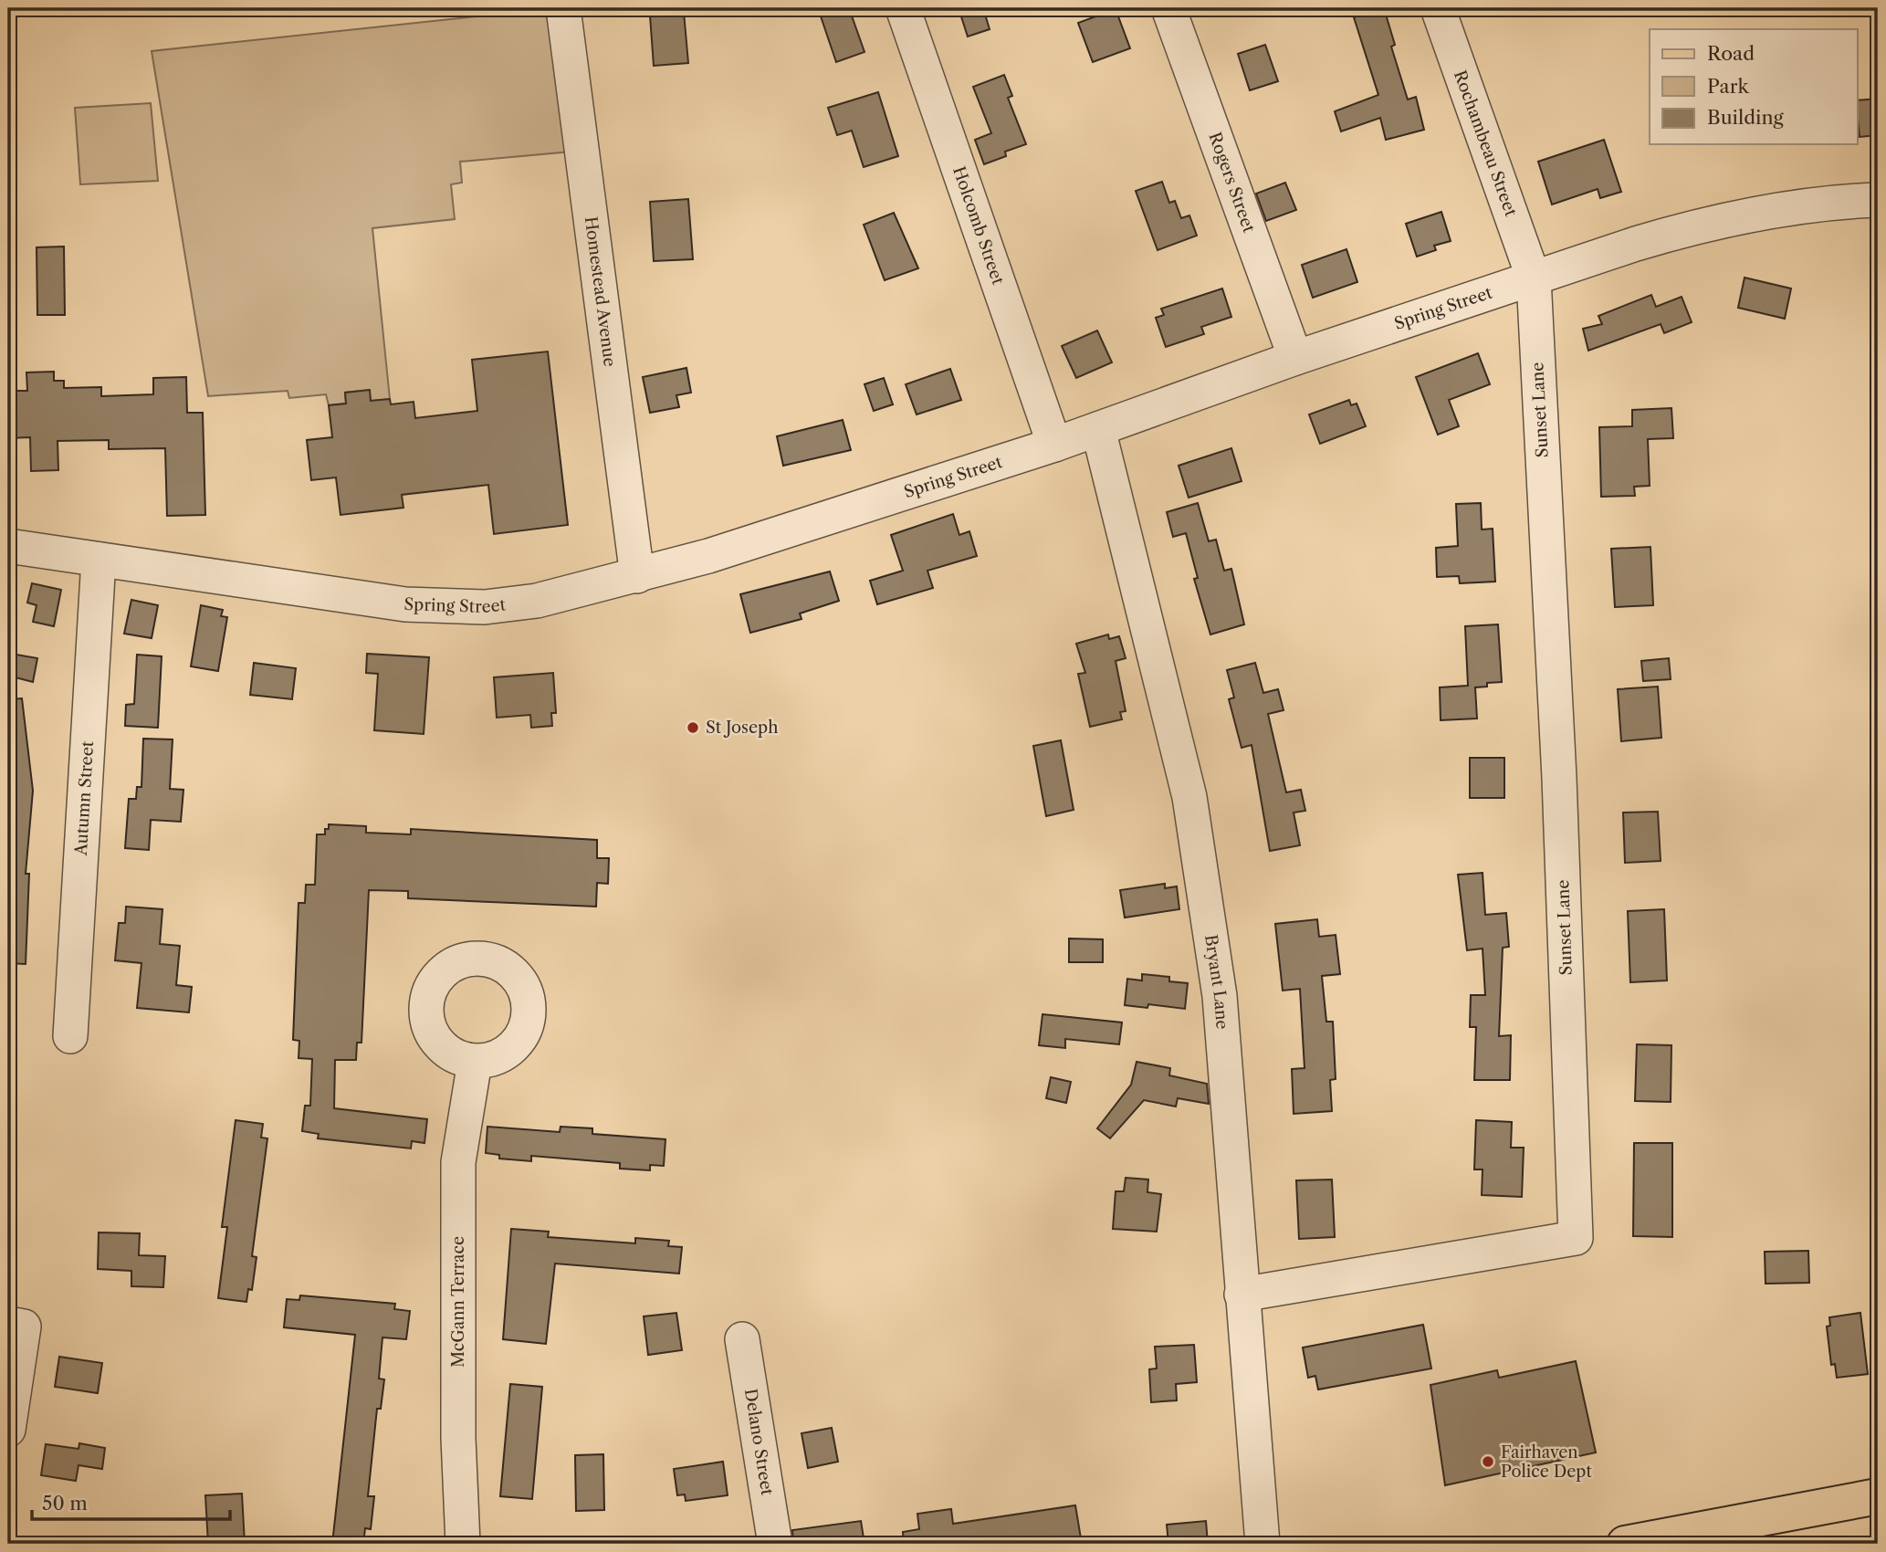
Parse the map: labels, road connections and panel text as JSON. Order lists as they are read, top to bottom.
{
  "streets": {
    "street": [
      "Rochambeau Street",
      "Rogers Street",
      "Holcomb Street",
      "Homestead Avenue",
      "Spring Street",
      "Sunset Lane",
      "Autumn Street",
      "Bryant Lane",
      "McGann Terrace",
      "Delano Street"
    ]
  },
  "crossings": [
    ["Rochambeau Street", "Spring Street"],
    ["Rochambeau Street", "Sunset Lane"],
    ["Rogers Street", "Spring Street"],
    ["Holcomb Street", "Spring Street"],
    ["Homestead Avenue", "Spring Street"],
    ["Spring Street", "Sunset Lane"],
    ["Spring Street", "Autumn Street"],
    ["Spring Street", "Bryant Lane"],
    ["Sunset Lane", "Bryant Lane"]
  ],
  "places": ["St Joseph", "Fairhaven Police Dept"],
  "legend": ["Road", "Park", "Building"],
  "scale_bar": "50 m"
}
